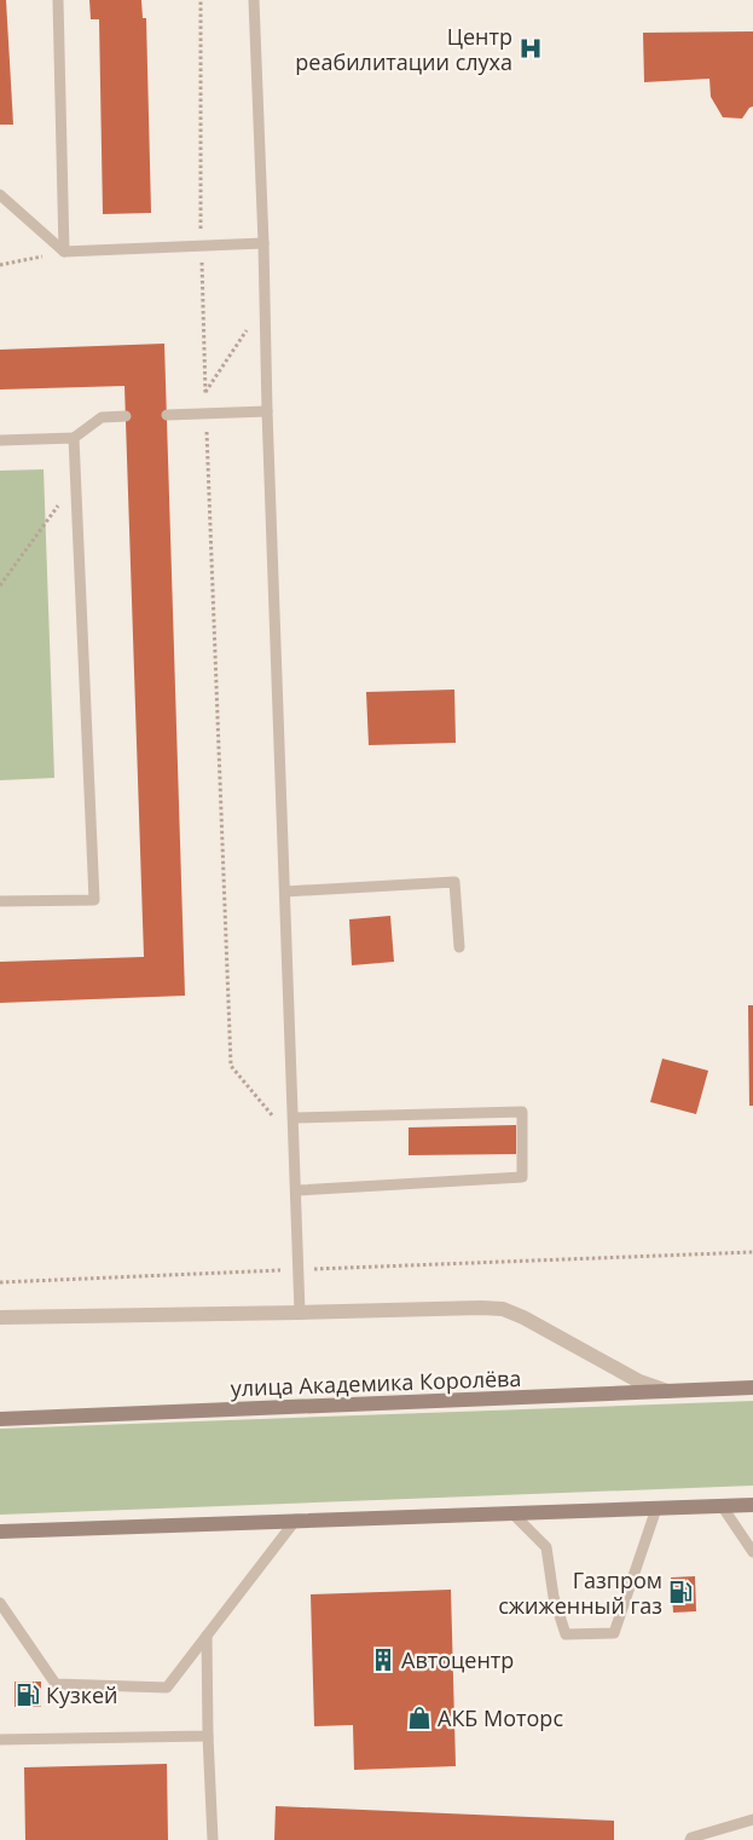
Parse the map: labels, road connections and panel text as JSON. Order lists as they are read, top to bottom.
{
  "streets": {
    "street": ["улица Академика Королёва"]
  },
  "places": {
    "hospital": ["Центр реабилитации слуха"],
    "fuel station": ["Газпром сжиженный газ", "Кузкей"],
    "building": ["Автоцентр"],
    "shop": ["АКБ Моторс"]
  }
}
